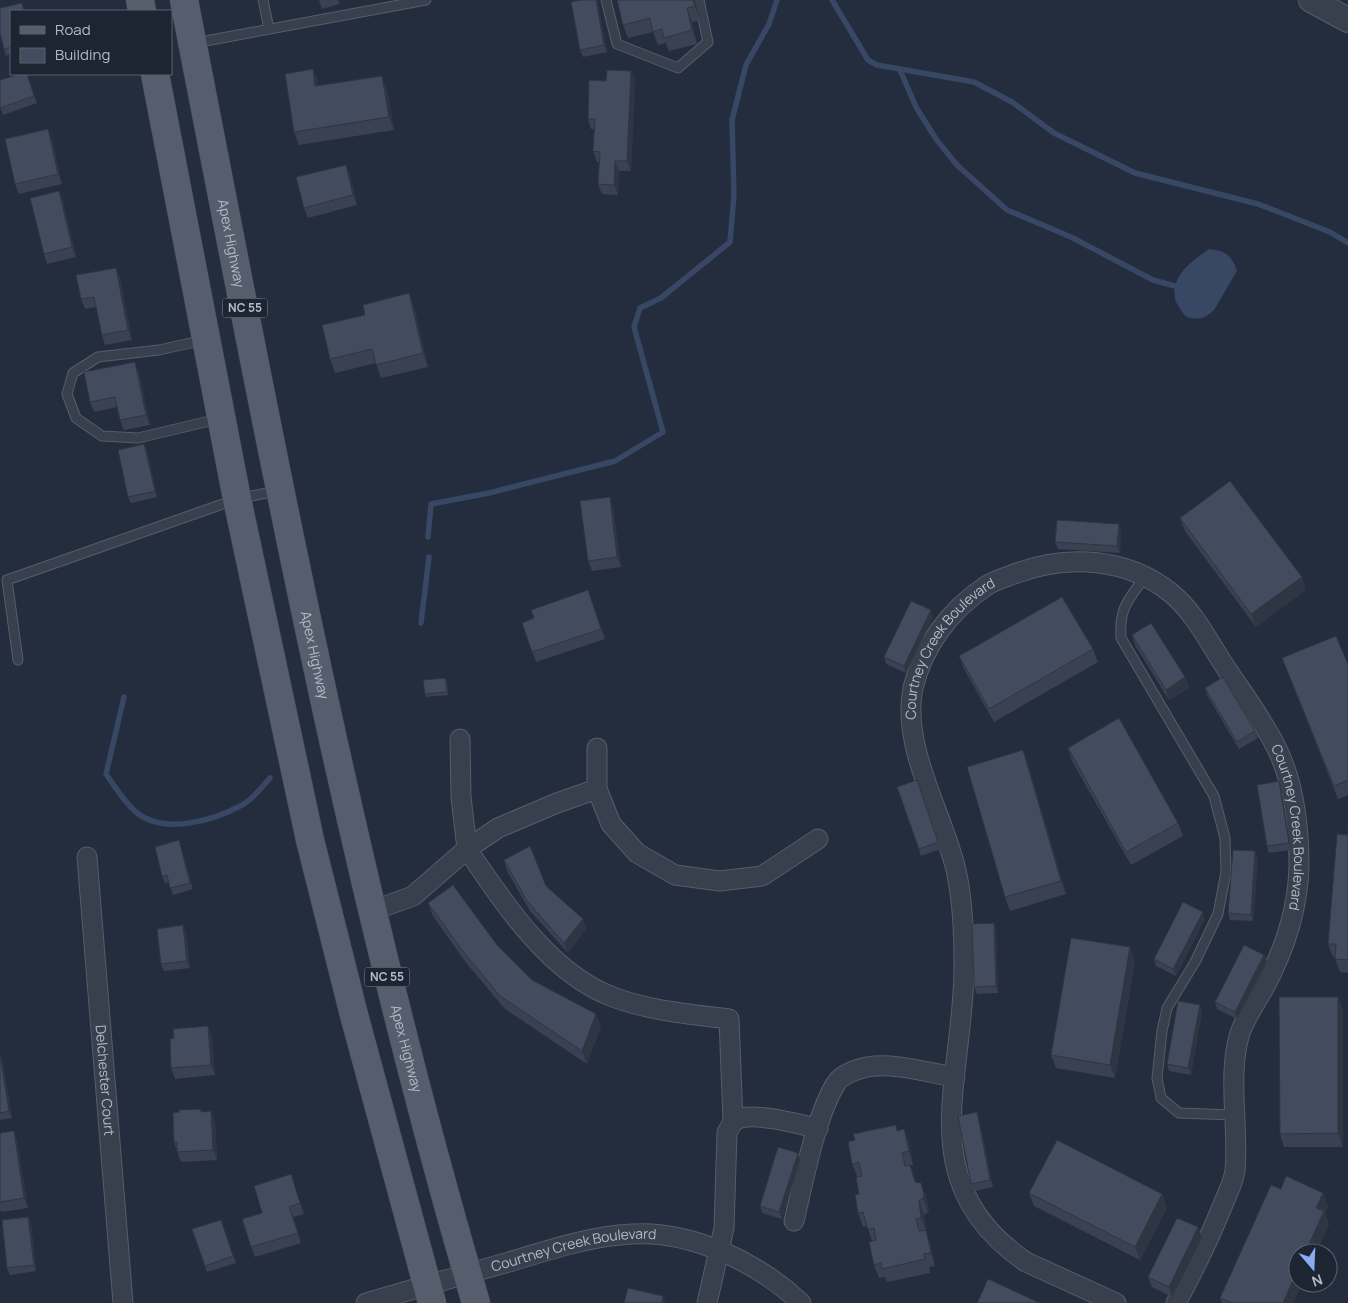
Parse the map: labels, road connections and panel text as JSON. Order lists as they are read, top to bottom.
{
  "streets": {
    "main road": ["Apex Highway", "NC 55"],
    "street": ["Courtney Creek Boulevard", "Delchester Court"]
  },
  "crossings": [
    ["Apex Highway", "Courtney Creek Boulevard"],
    ["NC 55", "Courtney Creek Boulevard"]
  ],
  "legend": ["Road", "Building"],
  "north": "bottom"
}
